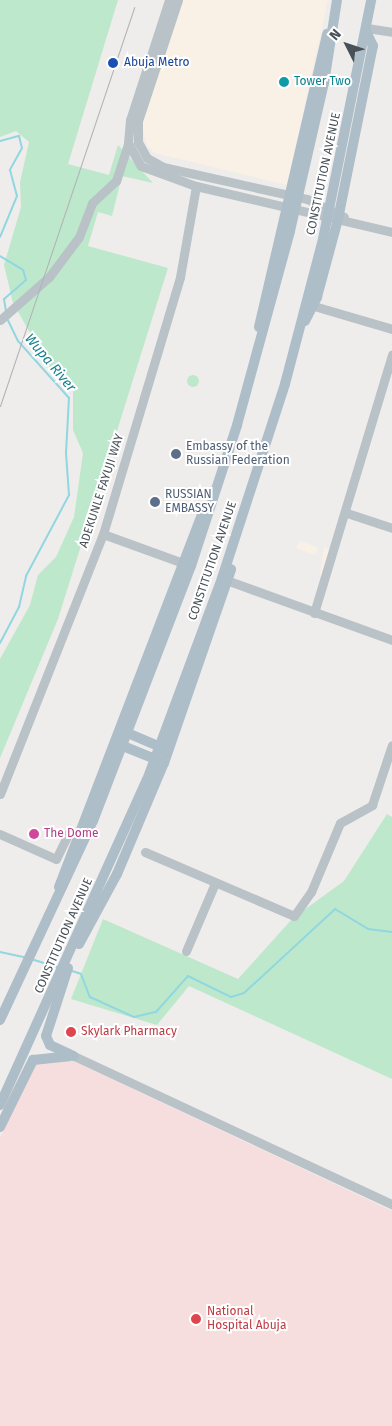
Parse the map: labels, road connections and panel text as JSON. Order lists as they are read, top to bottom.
{
  "streets": {
    "main road": ["CONSTITUTION AVENUE"],
    "street": ["ADEKUNLE FAYUJI WAY"]
  },
  "water": ["Wupa River"],
  "places": [
    "Abuja Metro",
    "Tower Two",
    "Embassy of the Russian Federation",
    "RUSSIAN EMBASSY",
    "The Dome",
    "Skylark Pharmacy",
    "National Hospital Abuja"
  ],
  "north": "top left"
}
